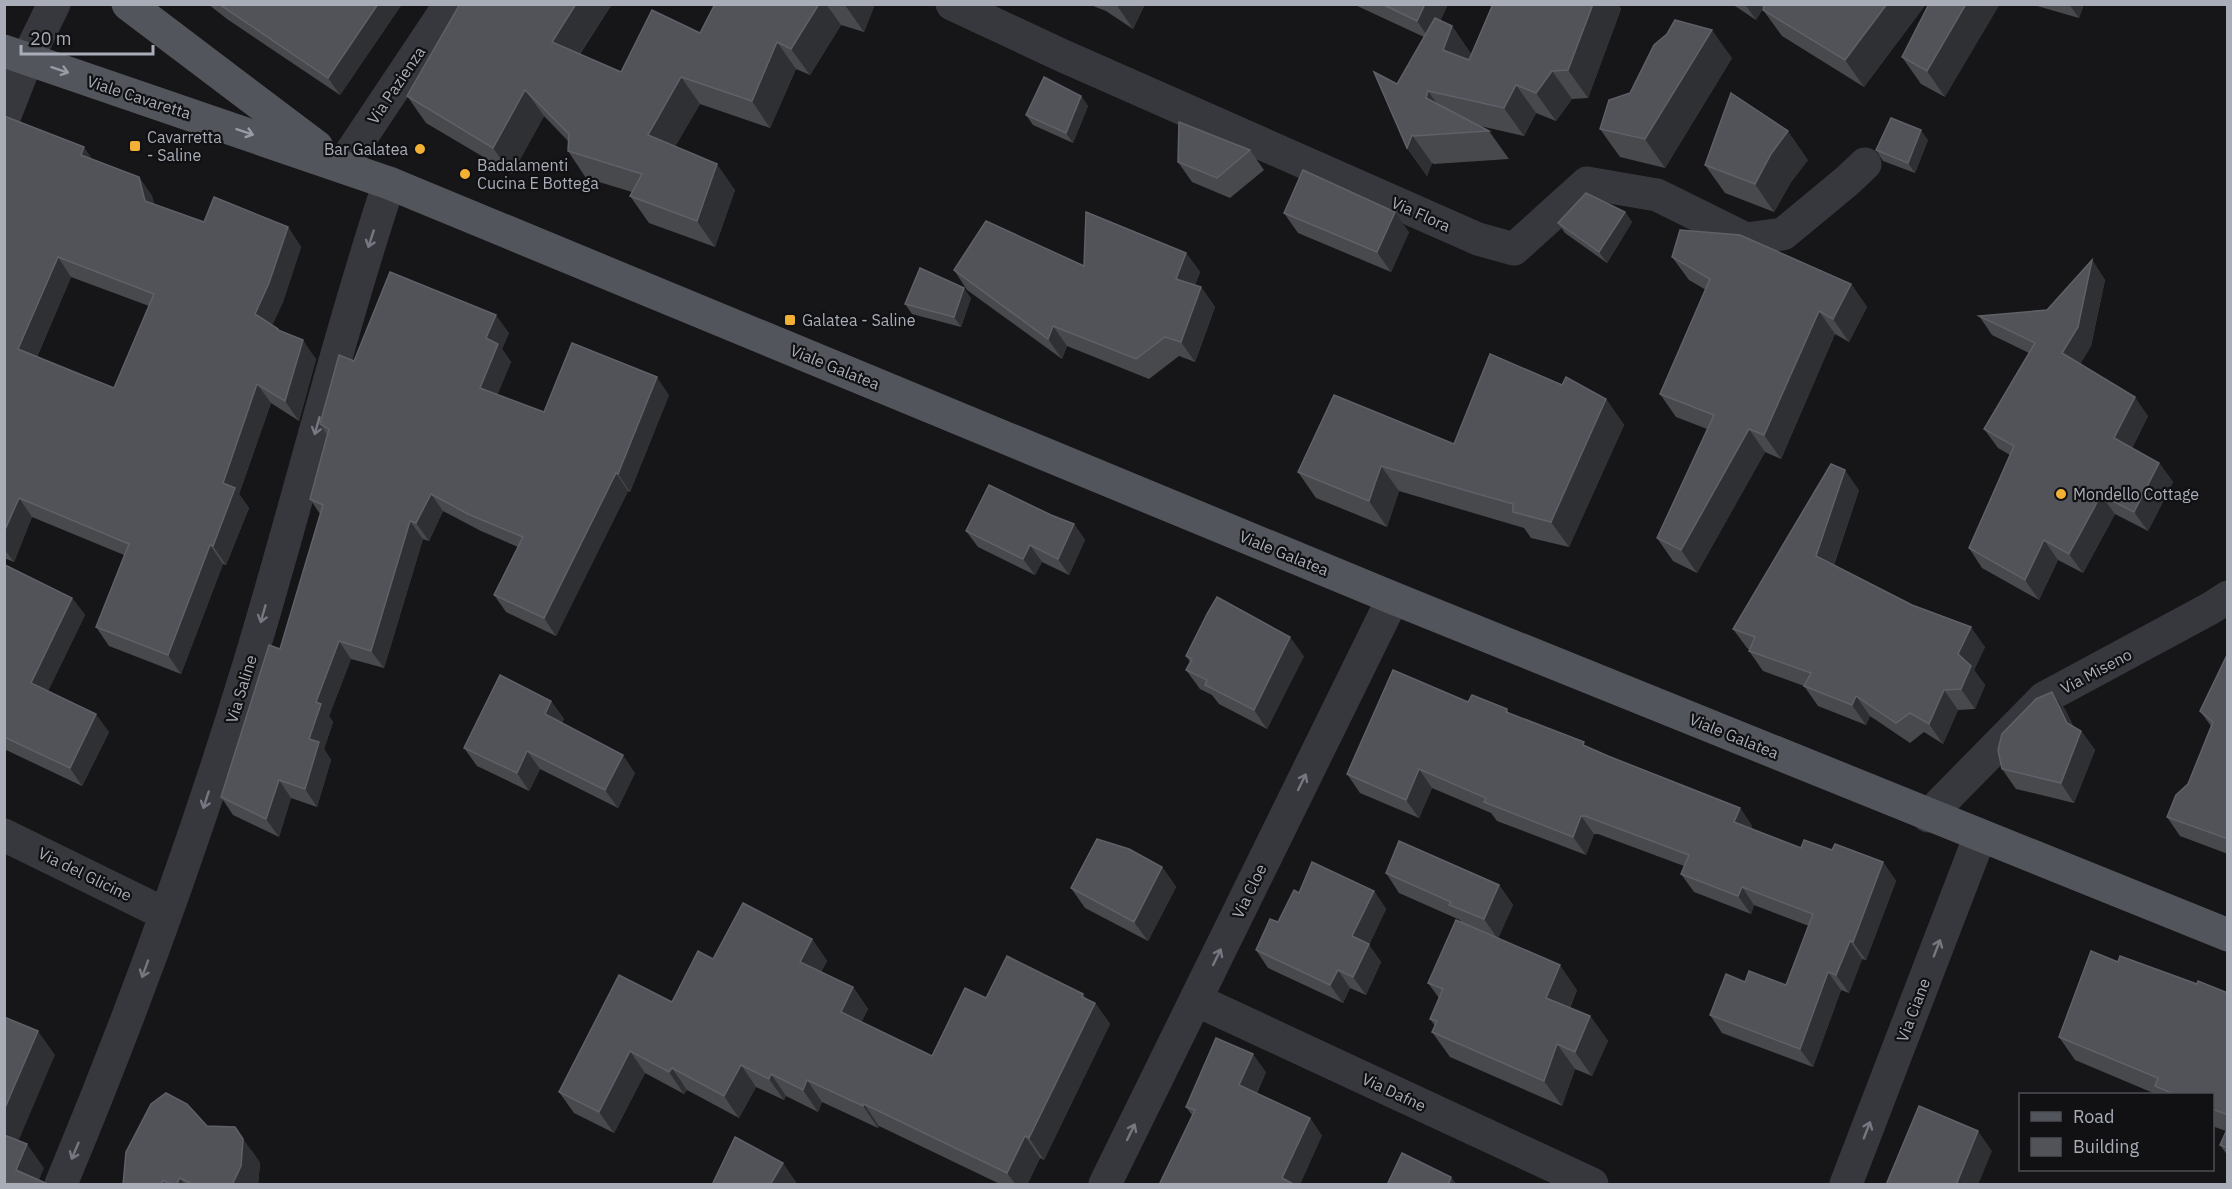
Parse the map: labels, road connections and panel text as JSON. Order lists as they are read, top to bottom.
{
  "streets": {
    "main road": ["Viale Cavaretta", "Viale Galatea"],
    "street": [
      "Via Pazienza",
      "Via Flora",
      "Via Miseno",
      "Via Saline",
      "Via del Glicine",
      "Via Cloe",
      "Via Ciane",
      "Via Dafne"
    ]
  },
  "crossings": [
    ["Via Pazienza", "Viale Cavaretta"],
    ["Via Pazienza", "Viale Galatea"],
    ["Viale Cavaretta", "Viale Galatea"],
    ["Viale Galatea", "Via Miseno"],
    ["Viale Galatea", "Via Saline"],
    ["Viale Galatea", "Via Cloe"],
    ["Viale Galatea", "Via Ciane"],
    ["Via Saline", "Via del Glicine"],
    ["Via Cloe", "Via Dafne"]
  ],
  "one_way": ["Via Saline", "Via Cloe", "Via Ciane"],
  "places": {
    "transit": ["Cavarretta - Saline", "Galatea - Saline"],
    "other": ["Bar Galatea", "Badalamenti Cucina E Bottega", "Mondello Cottage"]
  },
  "legend": ["Road", "Building"],
  "scale_bar": "20 m"
}
